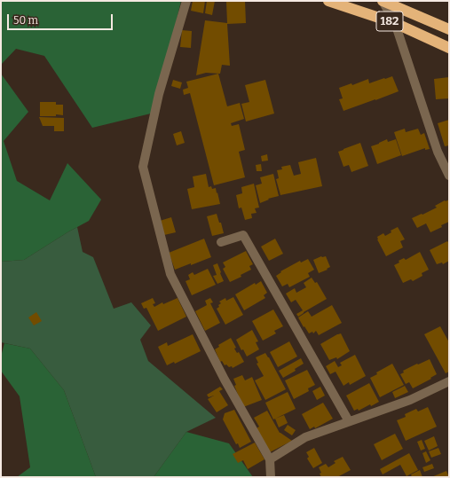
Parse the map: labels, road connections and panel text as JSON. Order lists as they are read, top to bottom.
{
  "streets": {
    "highway": ["182"]
  },
  "scale_bar": "50 m"
}
